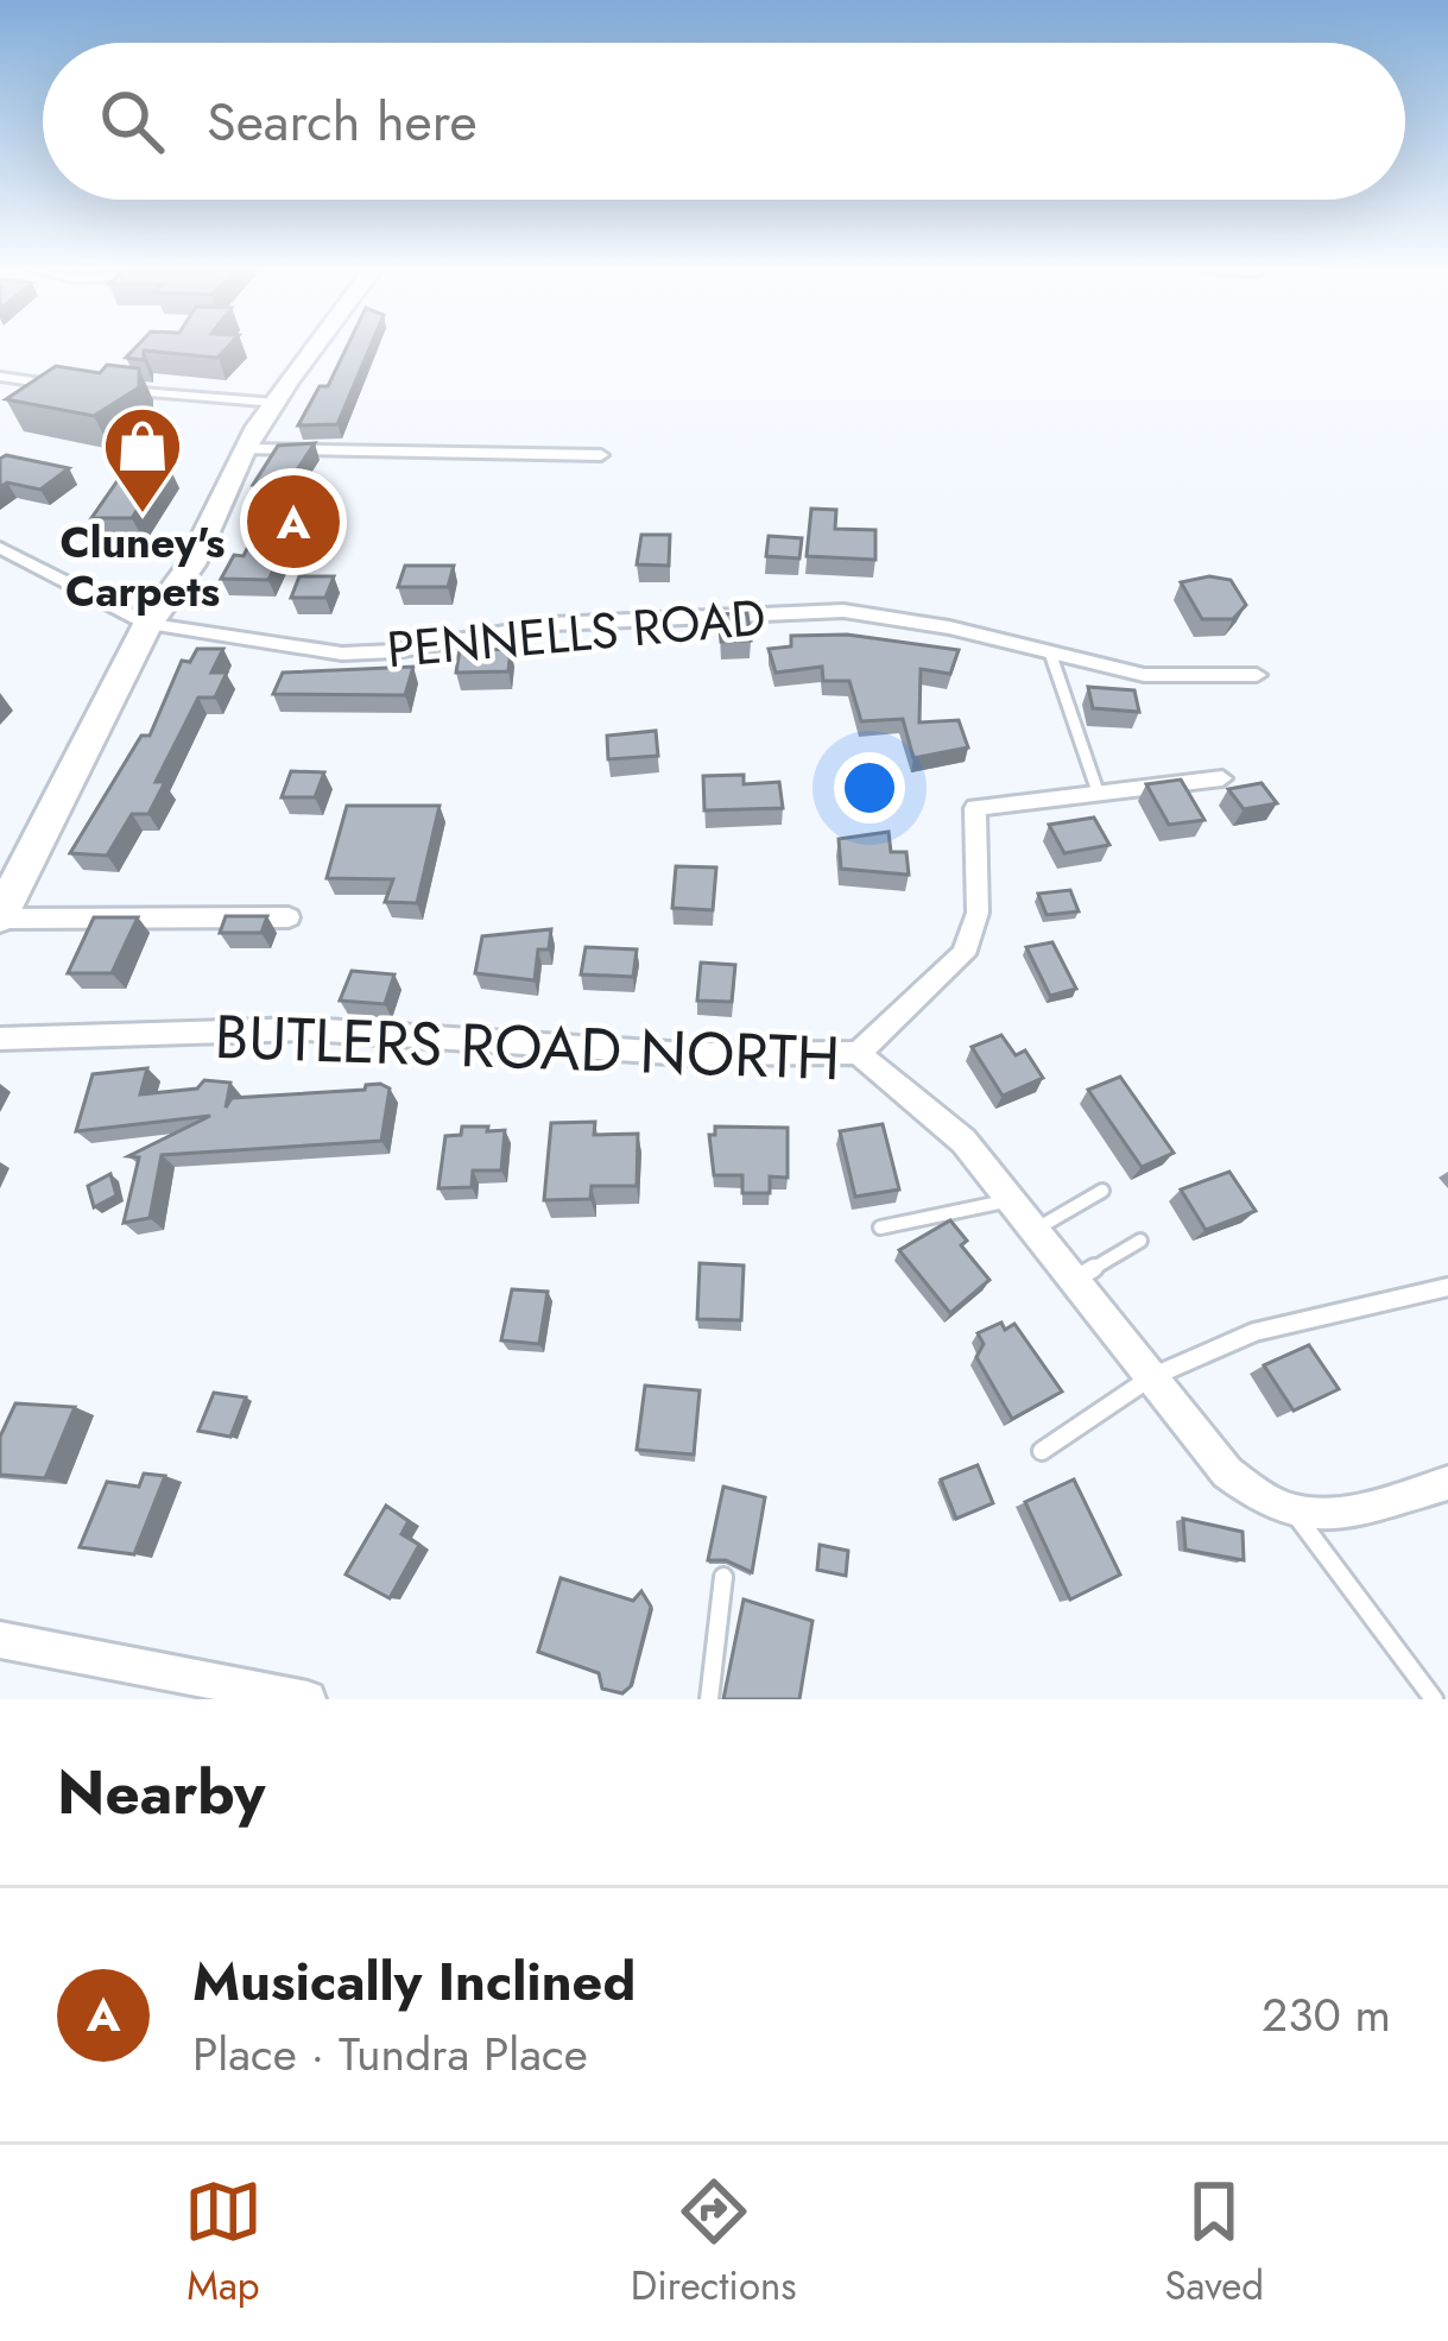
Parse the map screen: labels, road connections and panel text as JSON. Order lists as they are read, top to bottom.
{
  "streets": {
    "street": ["PENNELLS ROAD", "BUTLERS ROAD NORTH"]
  },
  "places": {
    "shop": ["Cluney's Carpets"]
  },
  "page": {
    "search": "Search here",
    "pins": "A",
    "heading": "Nearby",
    "list": [
      {
        "mark": "A",
        "name": "Musically Inclined",
        "note": "Place · Tundra Place",
        "value": "230 m"
      }
    ],
    "nav": ["Map", "Directions", "Saved"]
  }
}
